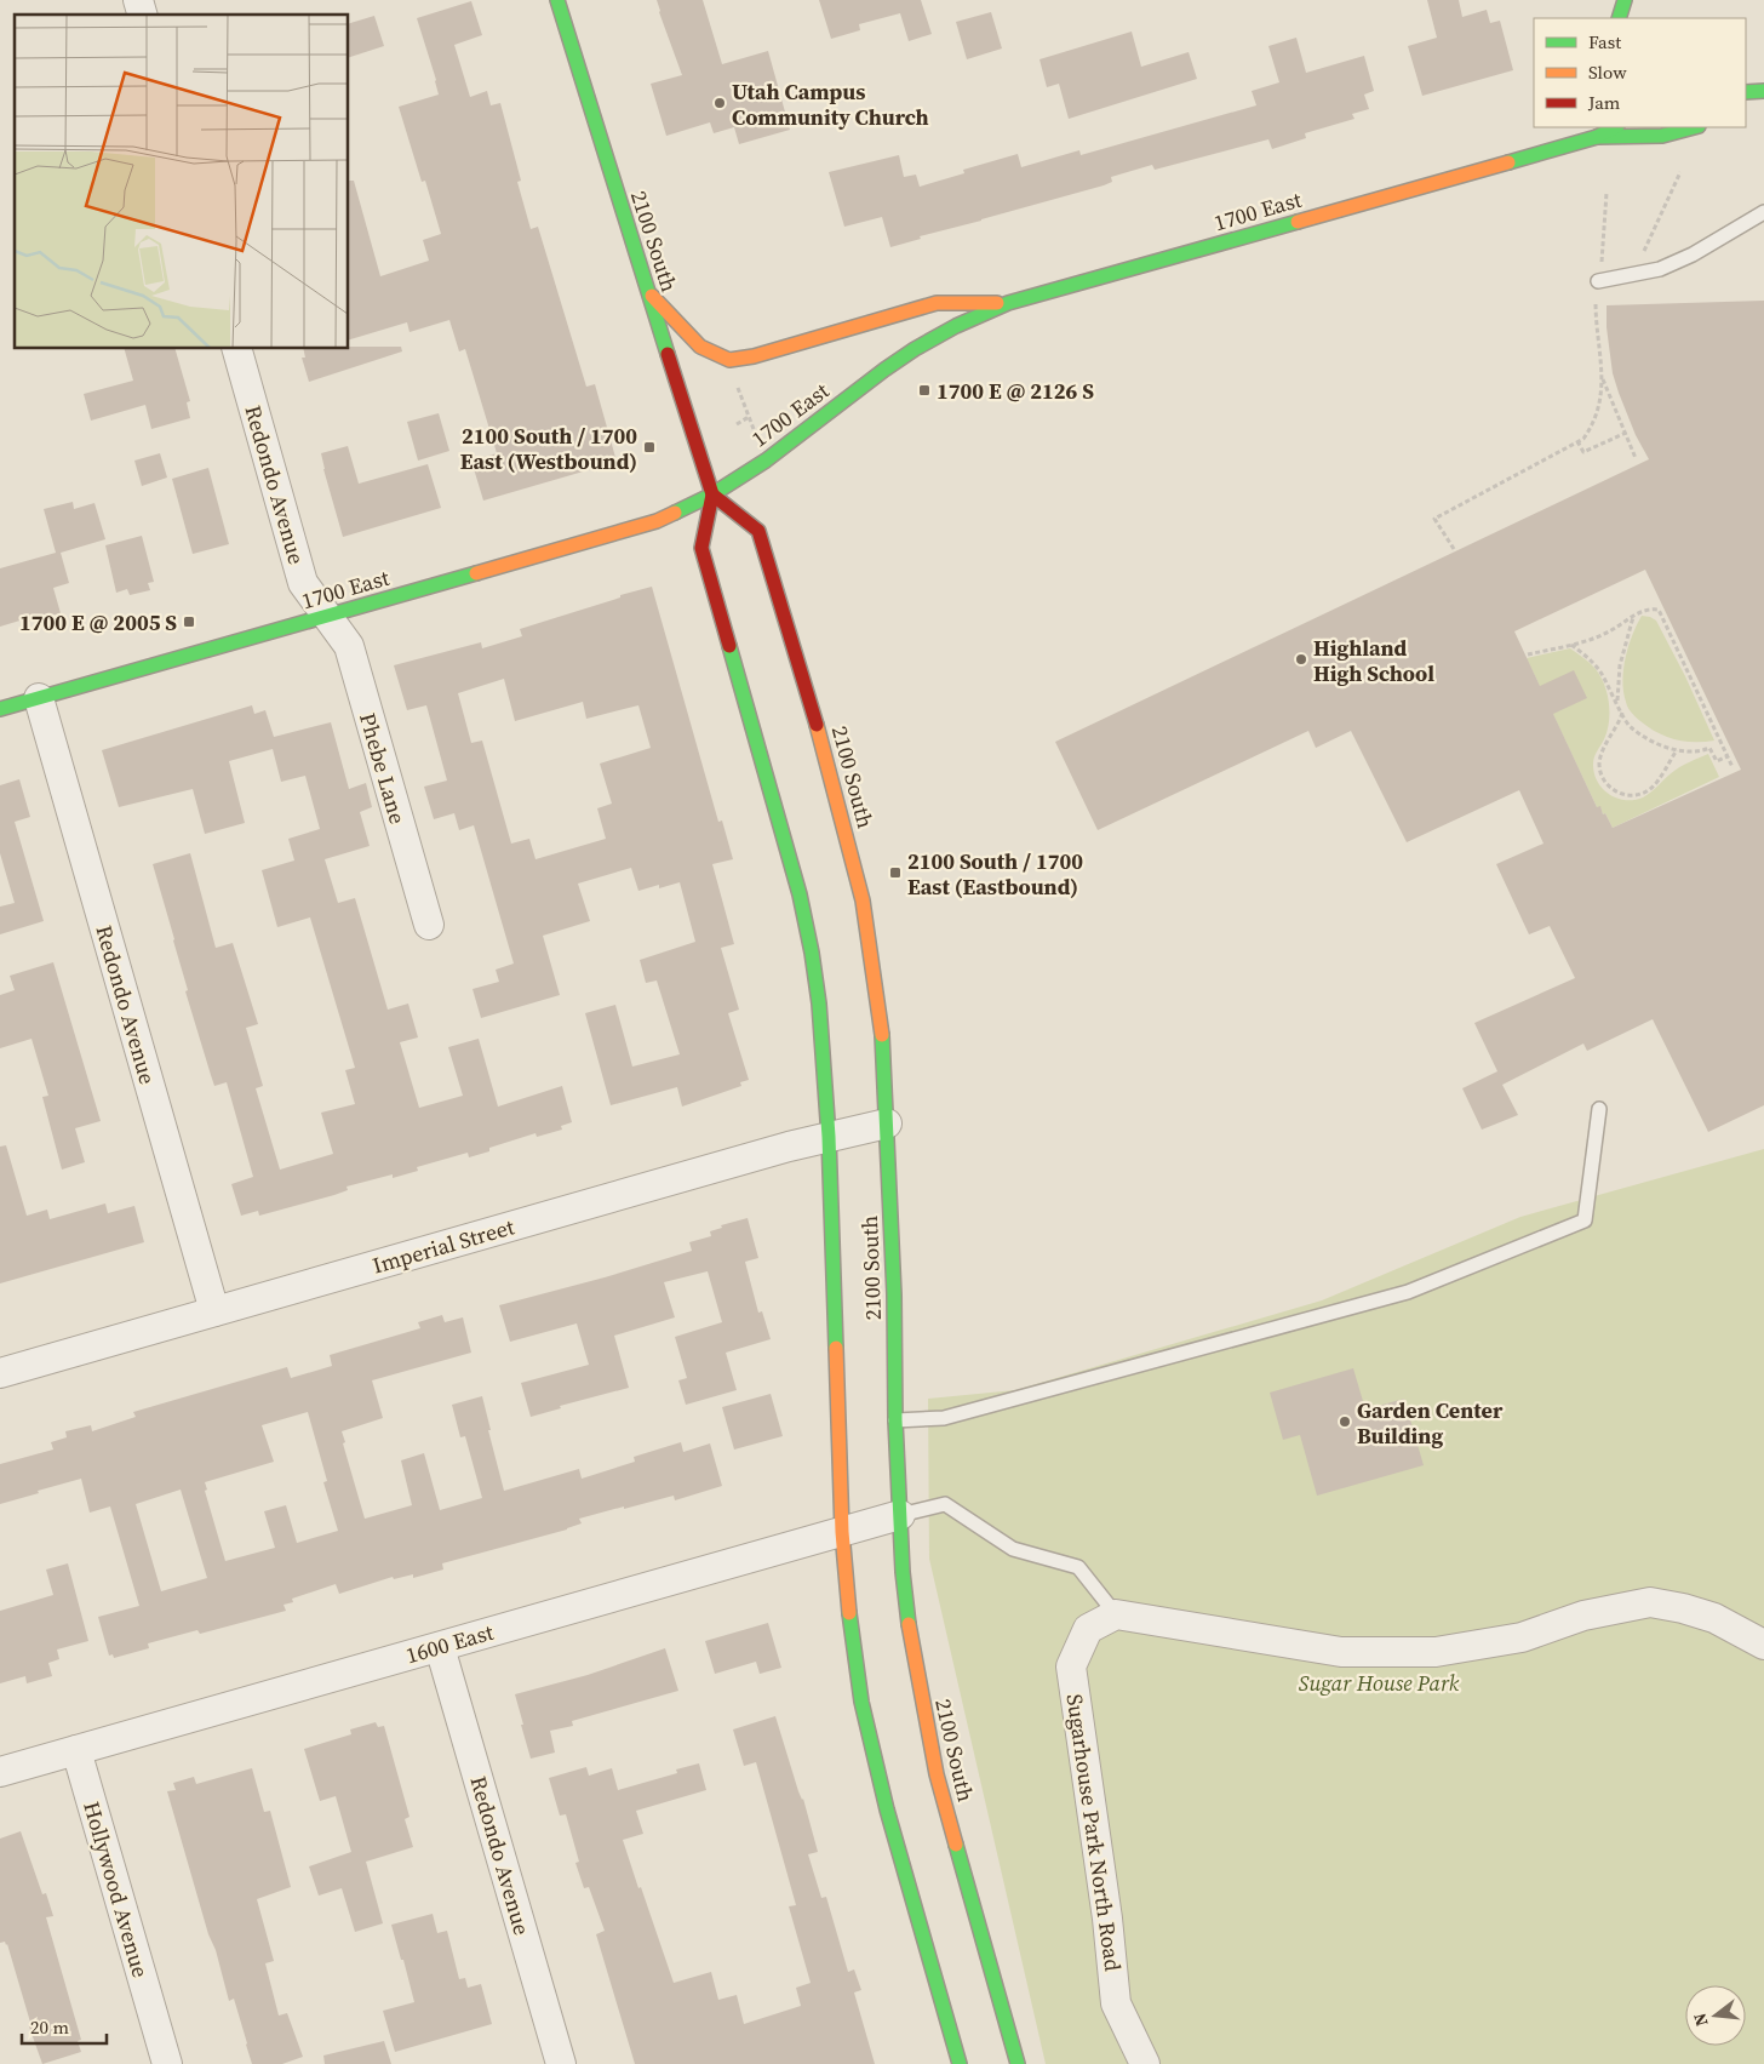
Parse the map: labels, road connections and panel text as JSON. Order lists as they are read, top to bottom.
{
  "streets": {
    "main road": ["1700 East", "2100 South"],
    "street": [
      "Redondo Avenue",
      "Phebe Lane",
      "Imperial Street",
      "1600 East",
      "Sugarhouse Park North Road",
      "Hollywood Avenue"
    ]
  },
  "crossings": [
    ["1700 East", "2100 South"],
    ["1700 East", "Redondo Avenue"],
    ["1700 East", "Phebe Lane"],
    ["2100 South", "Imperial Street"],
    ["2100 South", "1600 East"],
    ["Redondo Avenue", "Phebe Lane"],
    ["Redondo Avenue", "Imperial Street"],
    ["Redondo Avenue", "1600 East"],
    ["1600 East", "Hollywood Avenue"]
  ],
  "parks": ["Sugar House Park"],
  "places": {
    "other": ["Utah Campus Community Church", "Highland High School", "Garden Center Building"],
    "transit": [
      "1700 E @ 2126 S",
      "2100 South / 1700 East (Westbound)",
      "1700 E @ 2005 S",
      "2100 South / 1700 East (Eastbound)"
    ]
  },
  "legend": ["Fast", "Slow", "Jam"],
  "scale_bar": "20 m",
  "north": "left"
}
